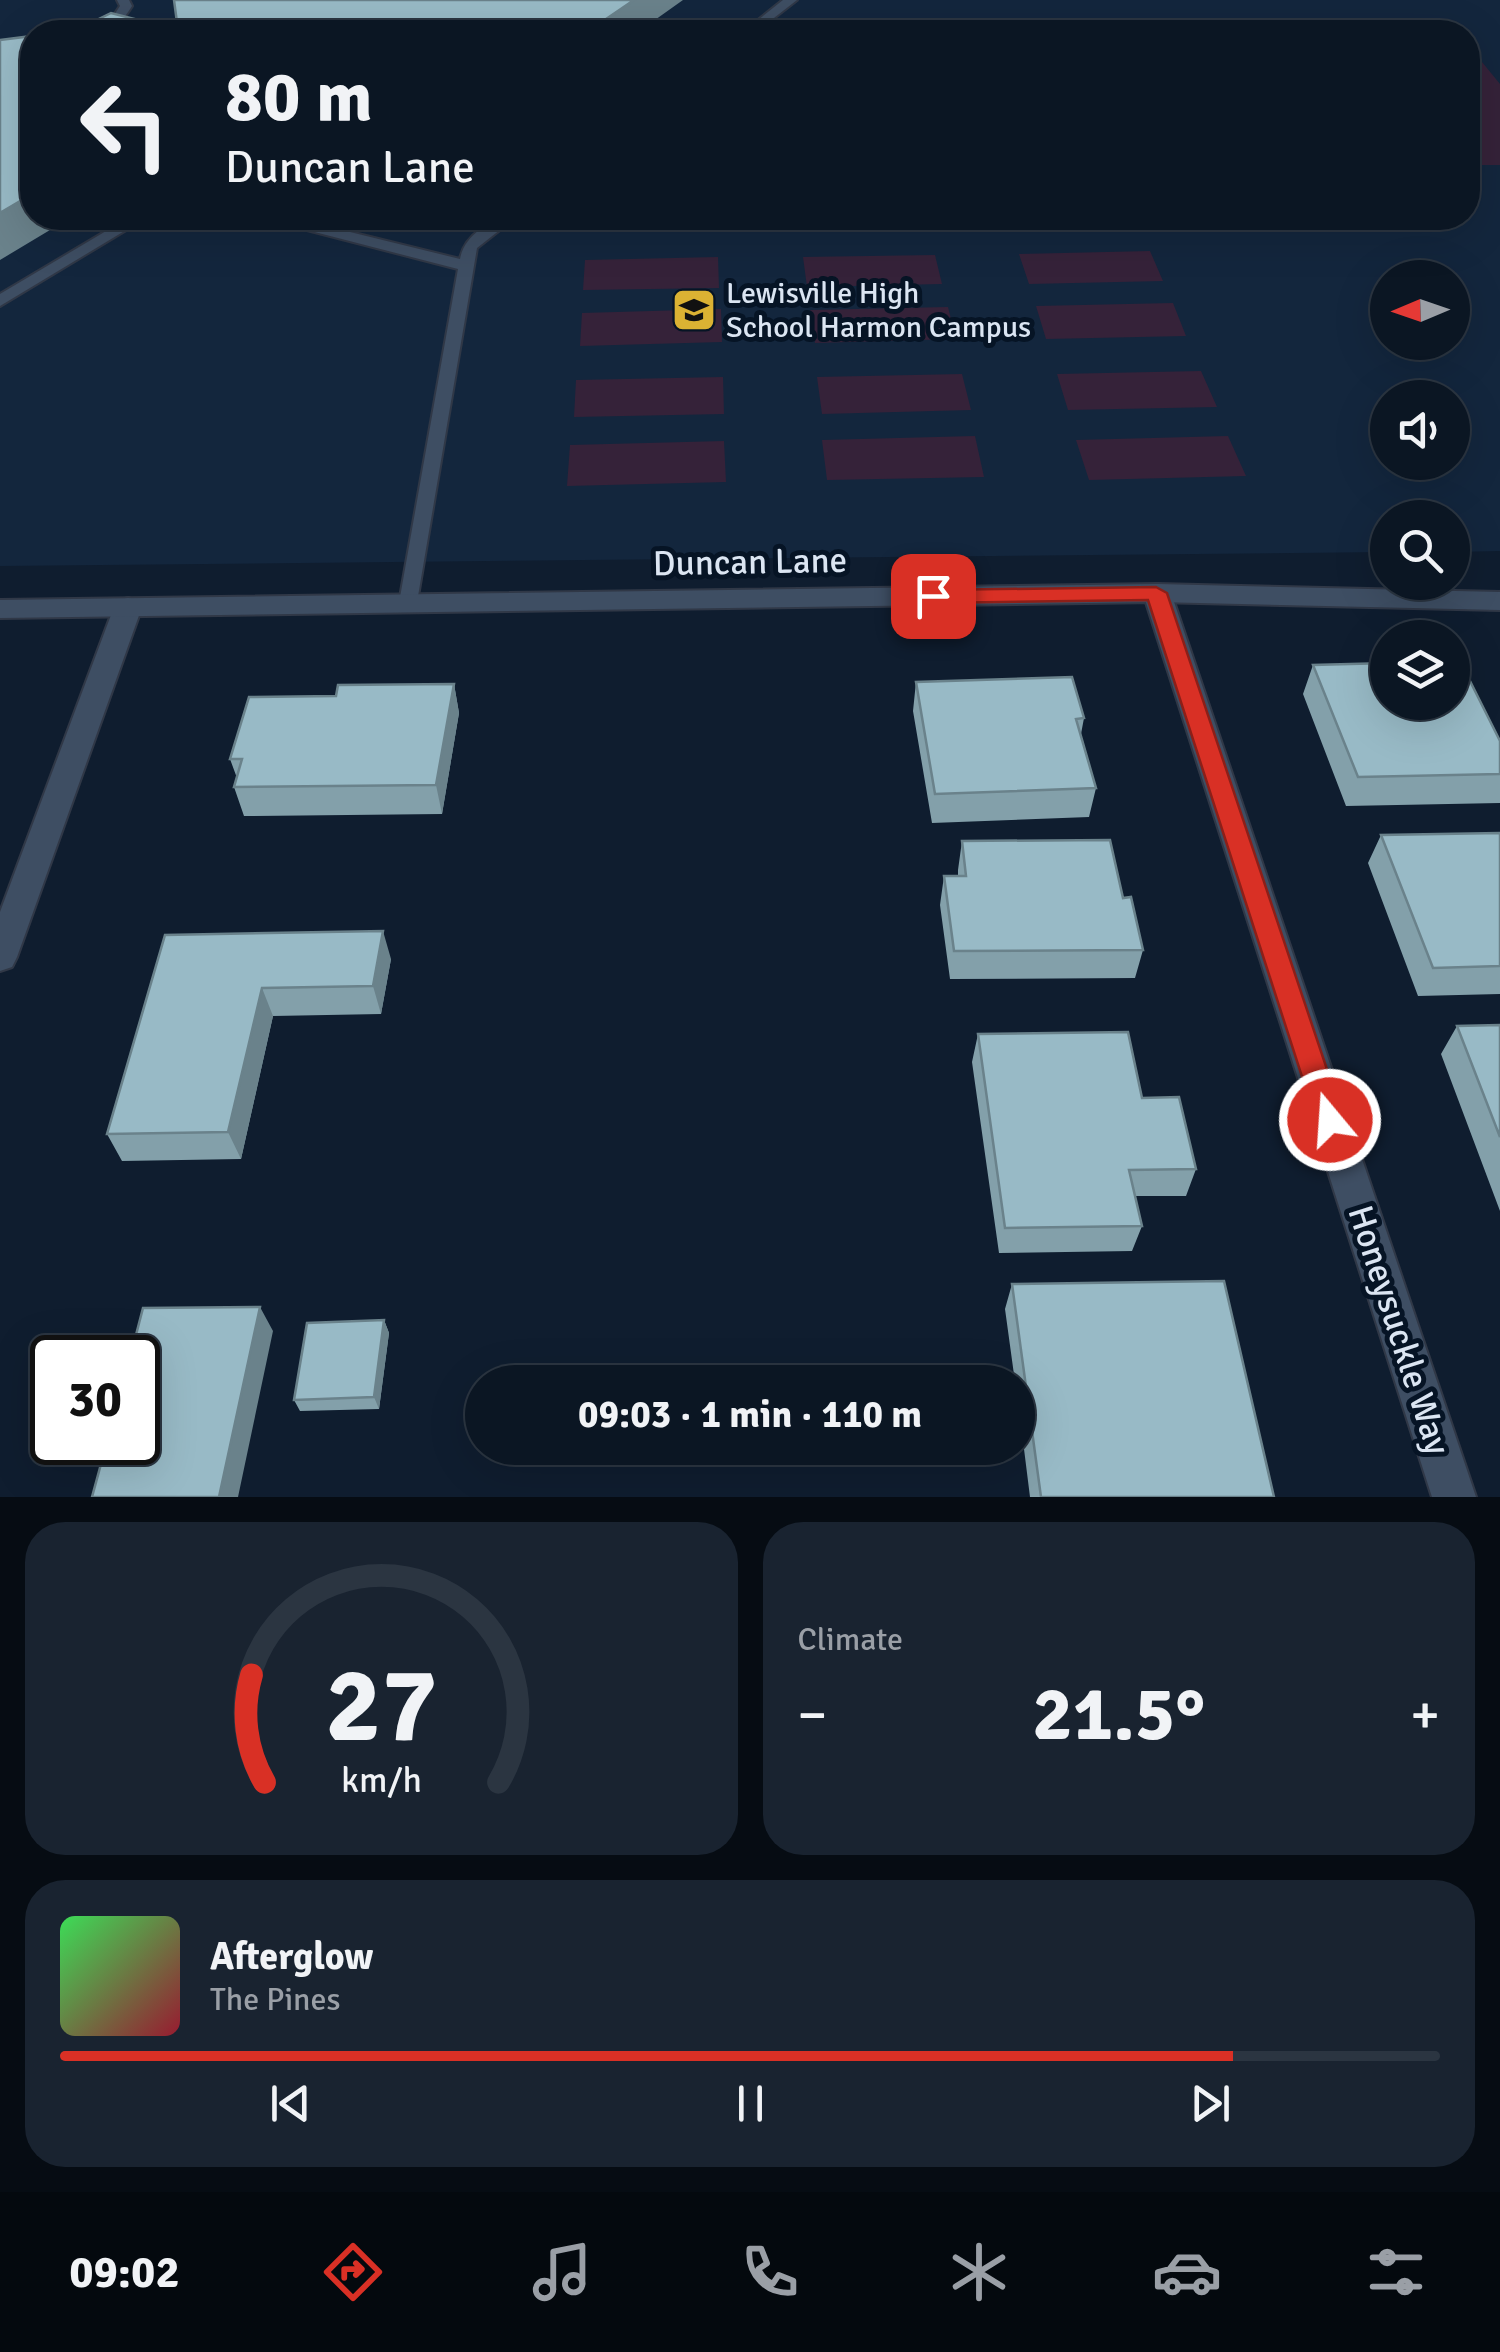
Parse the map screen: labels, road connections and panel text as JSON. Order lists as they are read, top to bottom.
{
  "streets": {
    "street": ["Duncan Lane", "Honeysuckle Way"]
  },
  "crossings": [
    ["Duncan Lane", "Honeysuckle Way"]
  ],
  "places": {
    "school or university": ["Lewisville High School Harmon Campus"]
  },
  "north": "left",
  "page": {
    "turn": ["80 m", "Duncan Lane"],
    "limit": "30",
    "trip": "09:03 · 1 min · 110 m",
    "tile": "Climate",
    "heat": ["−", "21.5°", "+"],
    "song": ["Afterglow", "The Pines"],
    "tabs": "09:02",
    "gauge": ["27", "km/h"]
  }
}
